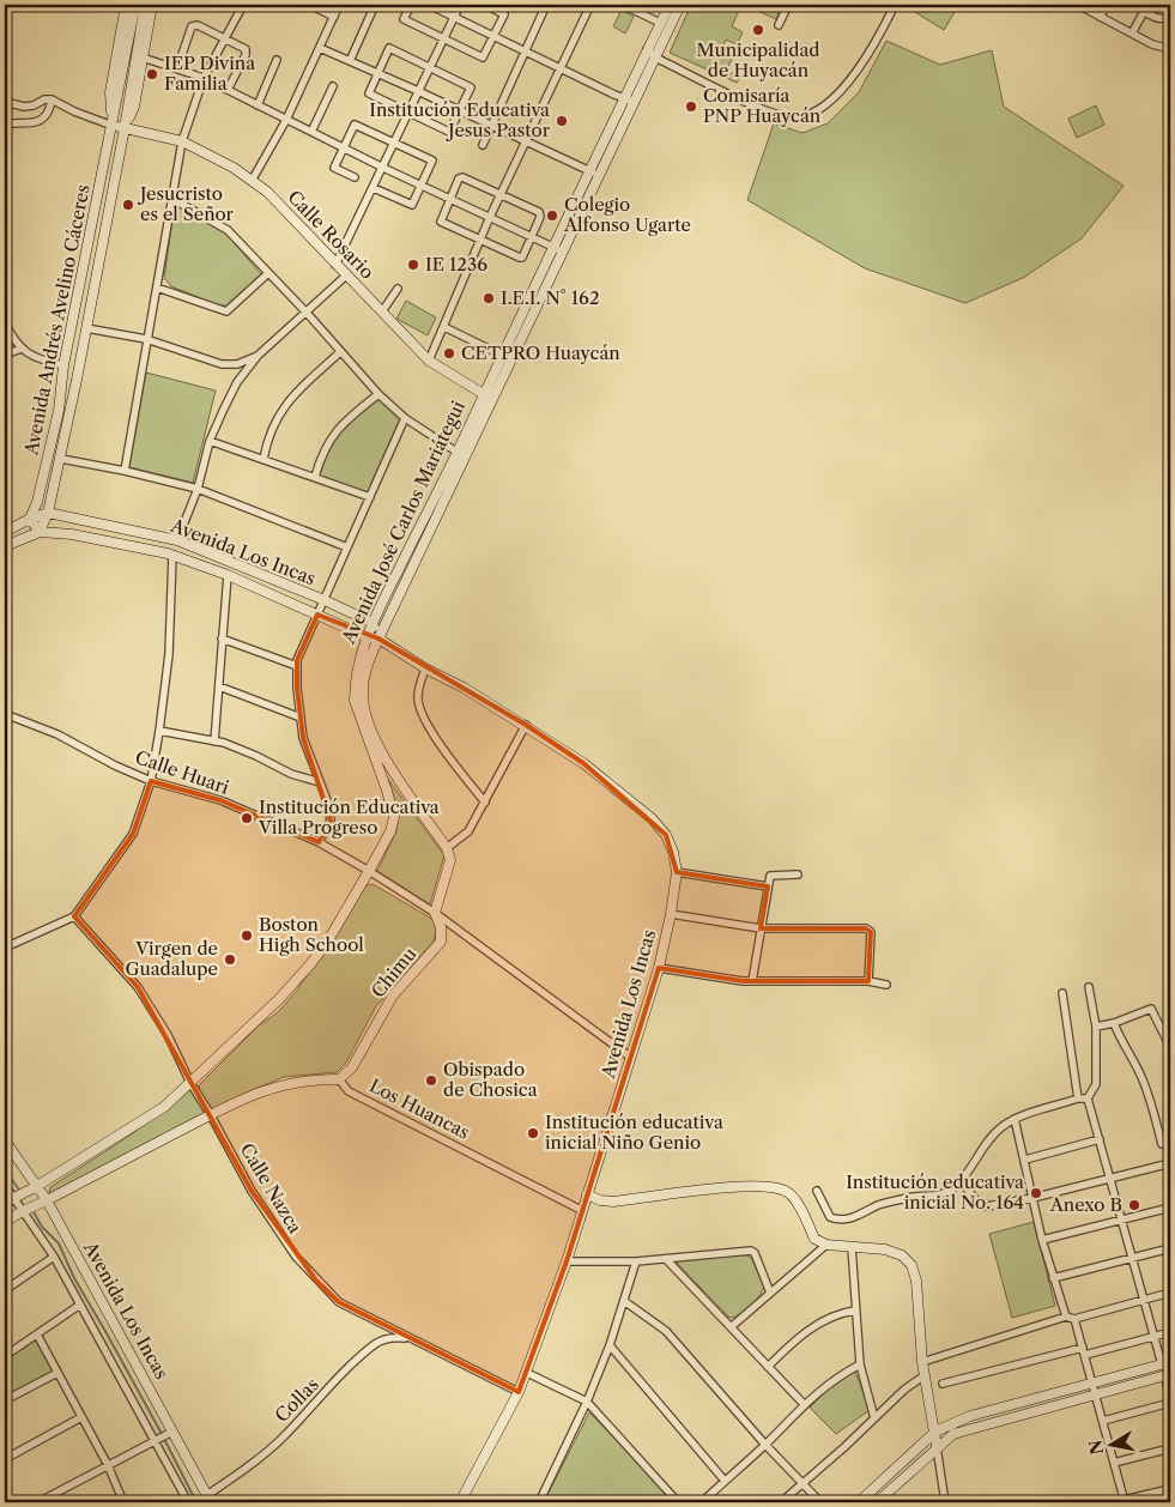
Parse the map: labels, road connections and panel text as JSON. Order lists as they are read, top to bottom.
{
  "streets": {
    "main road": [
      "Calle Rosario",
      "Avenida Andrés Avelino Cáceres",
      "Avenida José Carlos Mariátegui",
      "Avenida Los Incas",
      "Chimu"
    ],
    "street": [
      "Calle Huari",
      "Los Huancas",
      "Calle Nazca",
      "Collas"
    ]
  },
  "crossings": [
    ["Calle Rosario", "Avenida Andrés Avelino Cáceres"],
    ["Calle Rosario", "Avenida José Carlos Mariátegui"],
    ["Avenida Andrés Avelino Cáceres", "Avenida Los Incas"],
    ["Avenida José Carlos Mariátegui", "Avenida Los Incas"],
    ["Avenida José Carlos Mariátegui", "Calle Huari"],
    ["Avenida José Carlos Mariátegui", "Calle Nazca"],
    ["Avenida Los Incas", "Calle Huari"],
    ["Avenida Los Incas", "Los Huancas"],
    ["Avenida Los Incas", "Calle Nazca"],
    ["Avenida Los Incas", "Collas"],
    ["Calle Huari", "Chimu"],
    ["Chimu", "Los Huancas"],
    ["Calle Nazca", "Collas"]
  ],
  "places": [
    "Municipalidad de Huyacán",
    "IEP Divina Familia",
    "Comisaría PNP Huaycán",
    "Institución Educativa Jesus Pastor",
    "Jesucristo es el Señor",
    "Colegio Alfonso Ugarte",
    "IE 1236",
    "I.E.I. N° 162",
    "CETPRO Huaycán",
    "Institución Educativa Villa Progreso",
    "Boston High School",
    "Virgen de Guadalupe",
    "Obispado de Chosica",
    "Institución educativa inicial Niño Genio",
    "Institución educativa inicial No. 164",
    "Anexo B"
  ],
  "north": "left"
}
